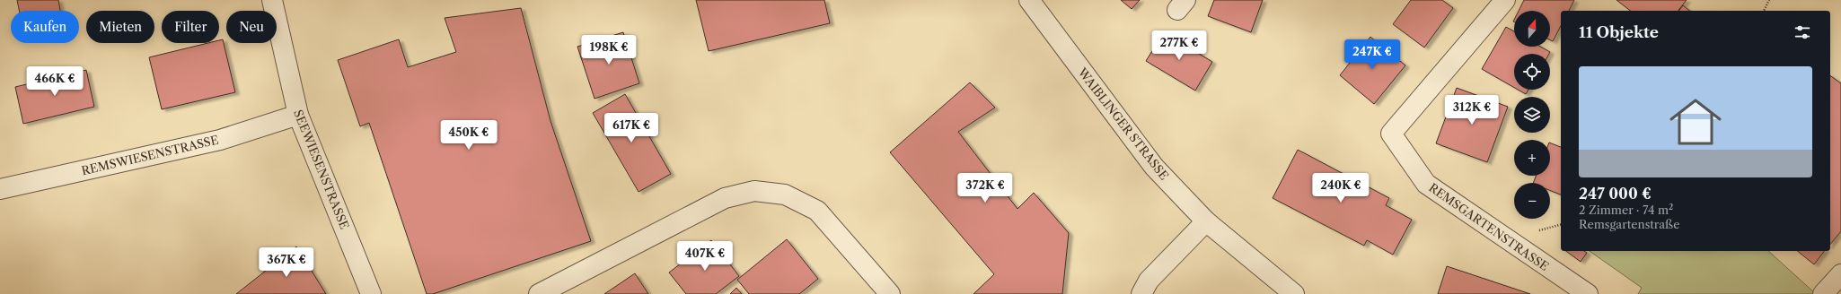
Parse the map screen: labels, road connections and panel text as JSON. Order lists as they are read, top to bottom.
{
  "streets": {
    "street": [
      "WAIBLINGER STRASSE",
      "REMSWIESENSTRASSE",
      "SEEWIESENSTRASSE",
      "REMSGARTENSTRASSE"
    ]
  },
  "crossings": [
    ["REMSWIESENSTRASSE", "SEEWIESENSTRASSE"]
  ],
  "north": "top",
  "page": {
    "map_buttons": ["+", "−"],
    "chip": [
      "Kaufen",
      "Mieten",
      "Filter",
      "Neu"
    ],
    "heading": "11 Objekte",
    "price": [
      "277K €",
      "198K €",
      "247K €",
      "466K €",
      "312K €",
      "617K €",
      "450K €",
      "372K €",
      "240K €",
      "407K €",
      "367K €"
    ],
    "list": [
      {
        "name": "247 000 €",
        "note": "2 Zimmer · 74 m² · Remsgartenstraße"
      }
    ]
  }
}
